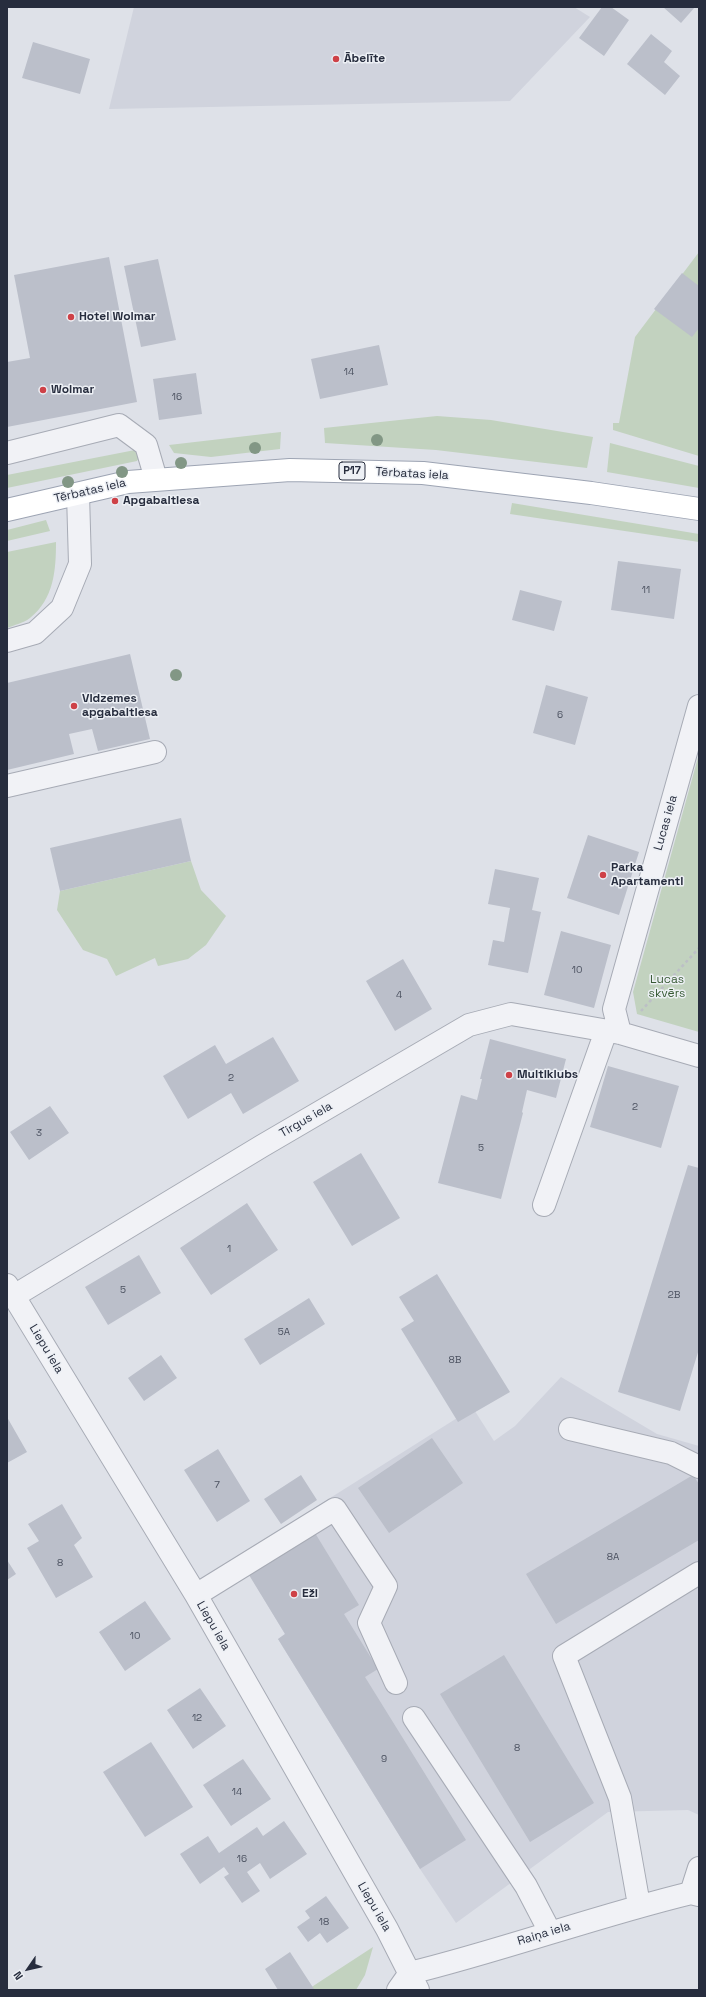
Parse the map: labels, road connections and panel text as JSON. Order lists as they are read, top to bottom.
{
  "streets": {
    "main road": ["P17", "Tērbatas iela"],
    "street": [
      "Lucas iela",
      "Tirgus iela",
      "Liepu iela",
      "Raiņa iela"
    ]
  },
  "crossings": [
    ["Lucas iela", "Tirgus iela"],
    ["Tirgus iela", "Liepu iela"],
    ["Liepu iela", "Raiņa iela"]
  ],
  "parks": ["Lucas skvērs"],
  "places": [
    "Ābelīte",
    "Hotel Wolmar",
    "Wolmar",
    "Apgabaltiesa",
    "Vidzemes apgabaltiesa",
    "Parka Apartamenti",
    "Multiklubs",
    "Eži"
  ],
  "house_numbers": [
    "14",
    "16",
    "11",
    "6",
    "10",
    "4",
    "2",
    "2",
    "3",
    "5",
    "1",
    "5",
    "2B",
    "5A",
    "8B",
    "7",
    "8A",
    "8",
    "10",
    "12",
    "8",
    "9",
    "14",
    "16",
    "18"
  ],
  "north": "bottom left"
}
